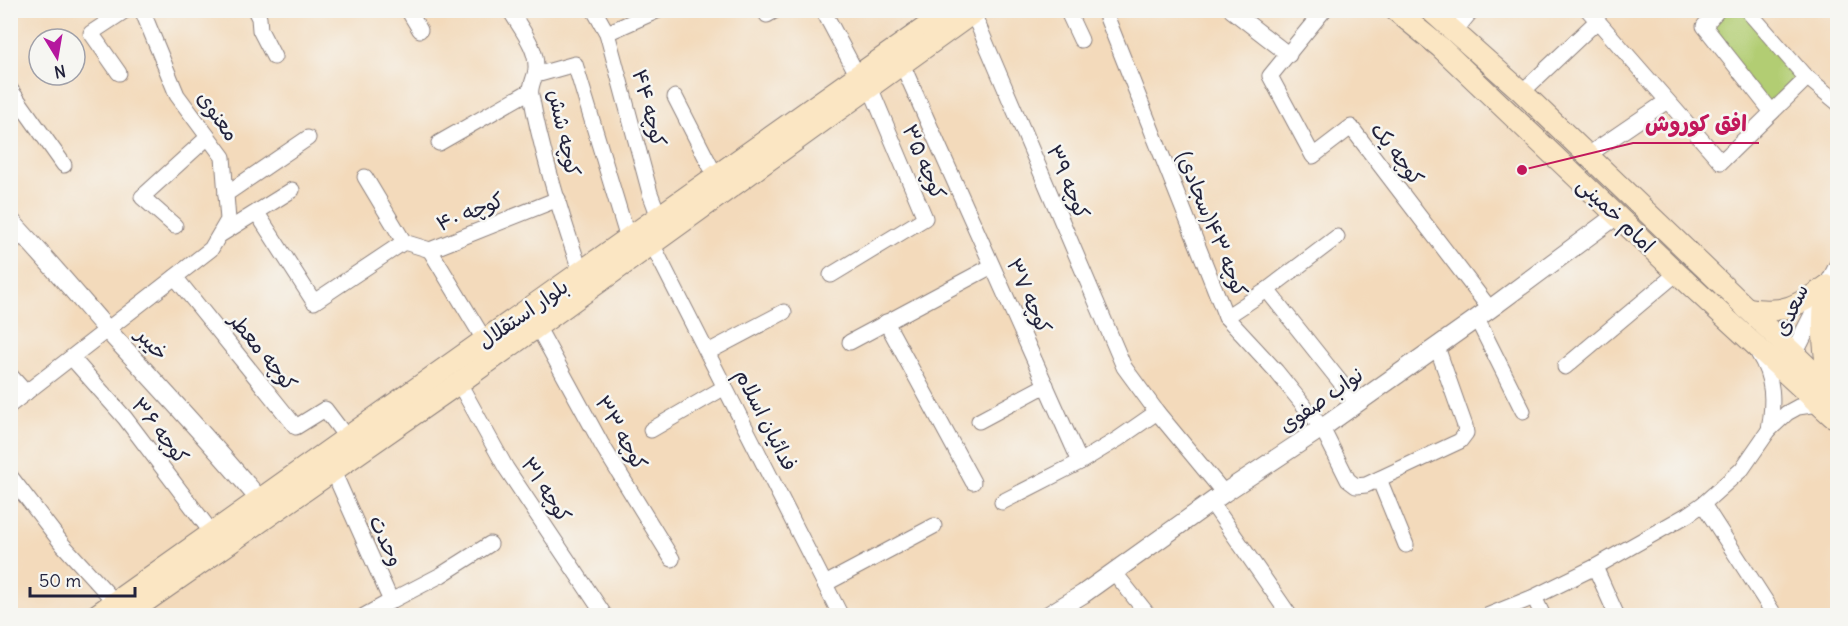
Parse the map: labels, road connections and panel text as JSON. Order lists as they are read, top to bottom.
{
  "streets": {
    "main road": ["امام خمینی", "بلوار استقلال"],
    "street": [
      "کوچه ۴۴",
      "معنوی",
      "کوچه شش",
      "کوچه یک",
      "کوچه ۳۵",
      "کوچه ۳۹",
      "کوچه ۴۰",
      "کوچه ۴۳(سجادی)",
      "کوچه ۳۷",
      "سعدی",
      "خیبر",
      "کوچه معطر",
      "نواب صفوی",
      "فدائیان اسلام",
      "کوچه ۳۶",
      "کوچه ۳۳",
      "کوچه ۳۱",
      "وحدت"
    ]
  },
  "crossings": [
    ["کوچه ۴۴", "بلوار استقلال"],
    ["کوچه ۴۴", "فدائیان اسلام"],
    ["کوچه شش", "کوچه ۴۰"],
    ["کوچه شش", "بلوار استقلال"],
    ["کوچه یک", "نواب صفوی"],
    ["کوچه ۳۵", "بلوار استقلال"],
    ["کوچه ۳۹", "بلوار استقلال"],
    ["کوچه ۳۹", "نواب صفوی"],
    ["کوچه ۴۰", "بلوار استقلال"],
    ["امام خمینی", "سعدی"],
    ["امام خمینی", "نواب صفوی"],
    ["کوچه ۴۳(سجادی)", "نواب صفوی"],
    ["کوچه ۳۷", "بلوار استقلال"],
    ["بلوار استقلال", "خیبر"],
    ["بلوار استقلال", "کوچه معطر"],
    ["بلوار استقلال", "فدائیان اسلام"],
    ["بلوار استقلال", "کوچه ۳۶"],
    ["بلوار استقلال", "کوچه ۳۳"],
    ["بلوار استقلال", "کوچه ۳۱"],
    ["بلوار استقلال", "وحدت"]
  ],
  "places": ["افق کوروش"],
  "scale_bar": "50 m",
  "north": "bottom"
}
